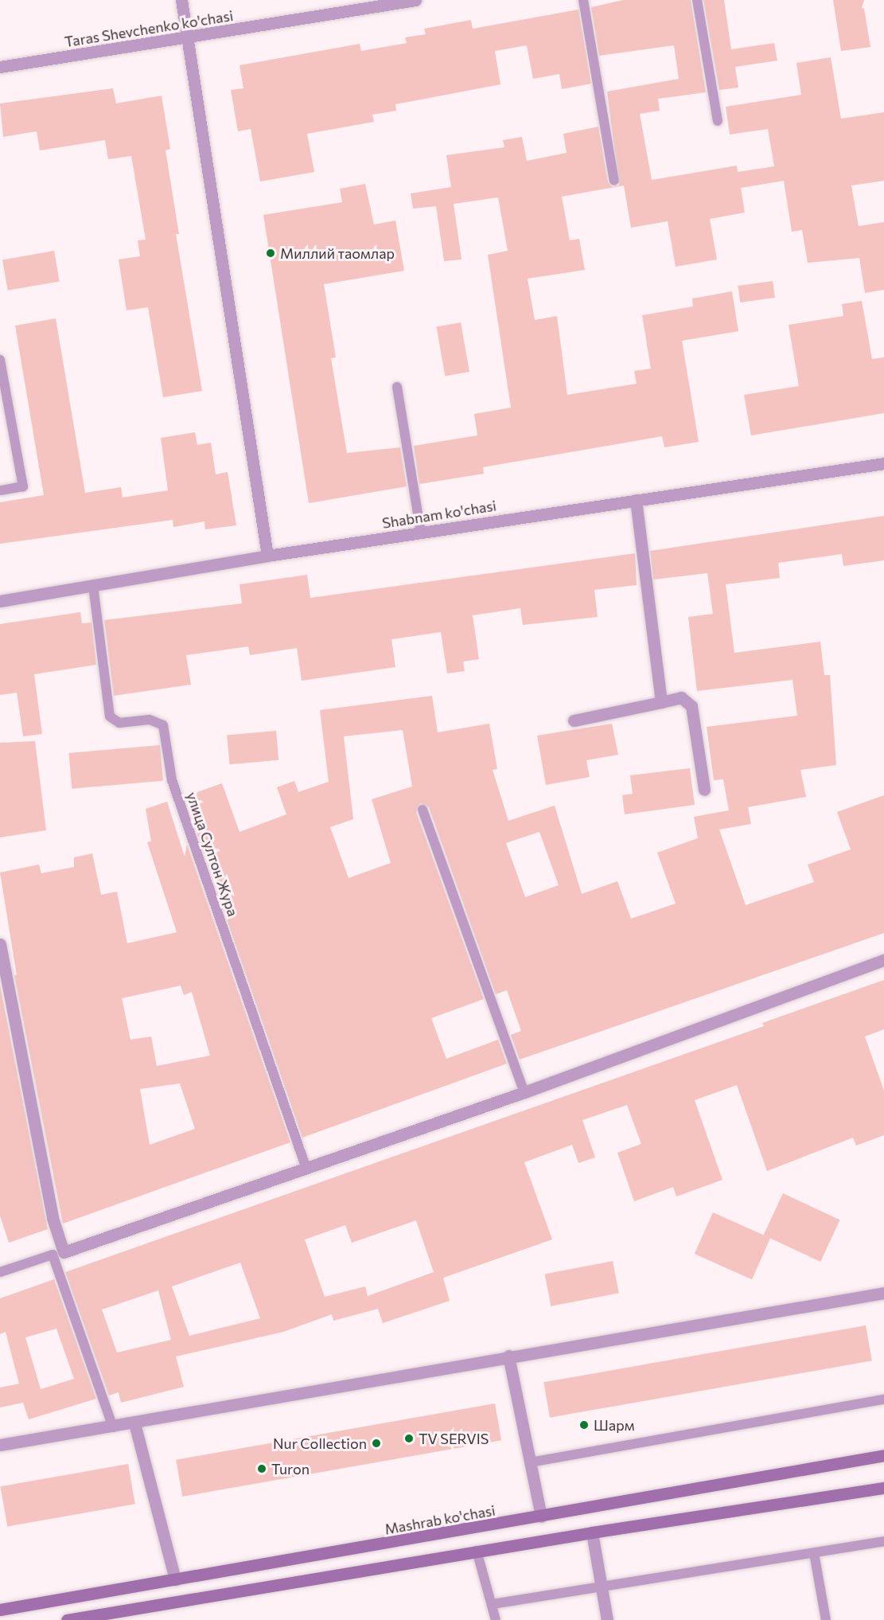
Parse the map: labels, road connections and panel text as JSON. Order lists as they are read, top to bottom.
{
  "streets": {
    "main road": ["Mashrab ko'chasi"],
    "street": ["Taras Shevchenko ko'chasi", "Shabnam ko'chasi"],
    "lane": ["улица Султон Жура"]
  },
  "crossings": [
    ["Shabnam ko'chasi", "улица Султон Жура"]
  ],
  "places": [
    "Миллий таомлар",
    "Шарм",
    "TV SERVIS",
    "Nur Collection",
    "Turon"
  ]
}
